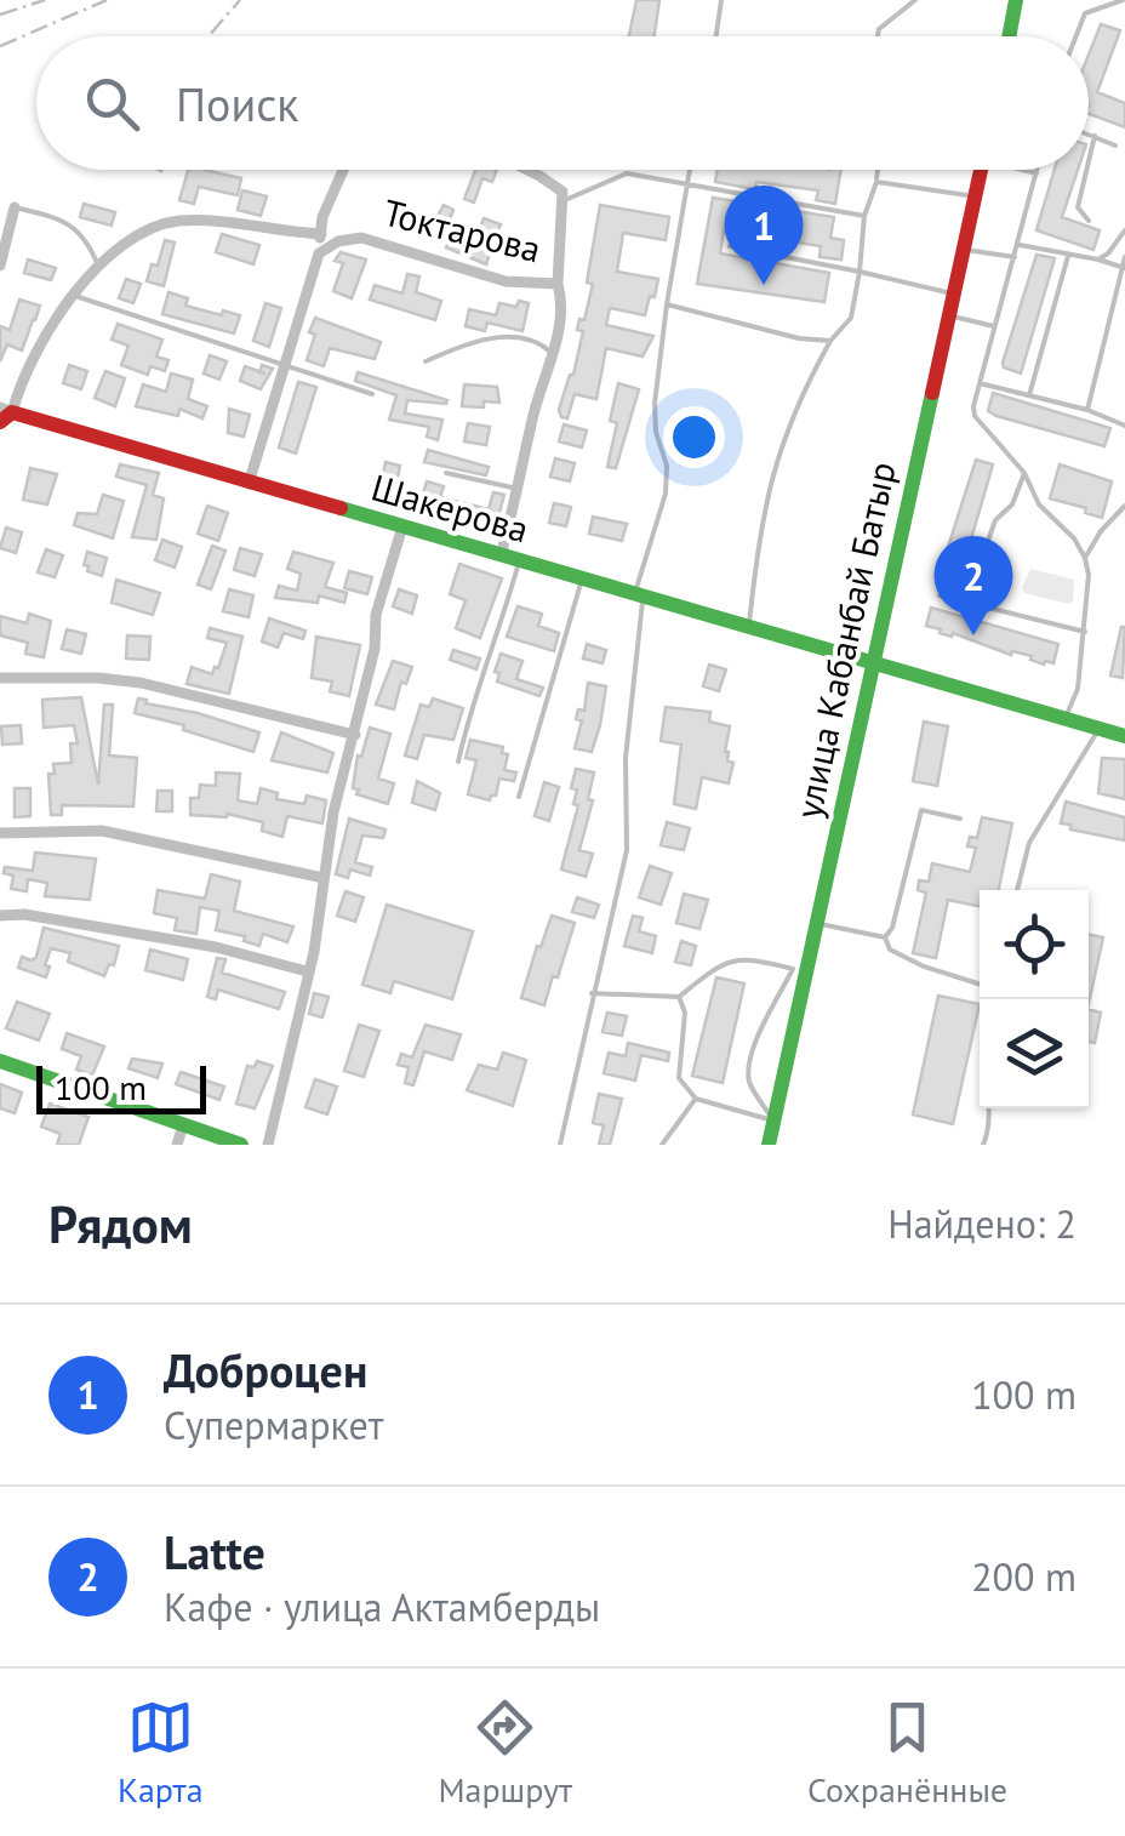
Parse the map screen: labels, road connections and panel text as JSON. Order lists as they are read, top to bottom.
{
  "streets": {
    "main road": ["Шакерова", "улица Кабанбай Батыр"],
    "street": ["Токтарова"]
  },
  "crossings": [
    ["Токтарова", "Шакерова"],
    ["Шакерова", "улица Кабанбай Батыр"]
  ],
  "scale_bar": "100 m",
  "page": {
    "search": "Поиск",
    "pins": ["1", "2"],
    "scale": "100 m",
    "heading": ["Рядом", "Найдено: 2"],
    "list": [
      {
        "mark": "1",
        "name": "Доброцен",
        "note": "Супермаркет",
        "value": "100 m"
      },
      {
        "mark": "2",
        "name": "Latte",
        "note": "Кафе · улица Актамберды",
        "value": "200 m"
      }
    ],
    "nav": ["Карта", "Маршрут", "Сохранённые"]
  }
}
